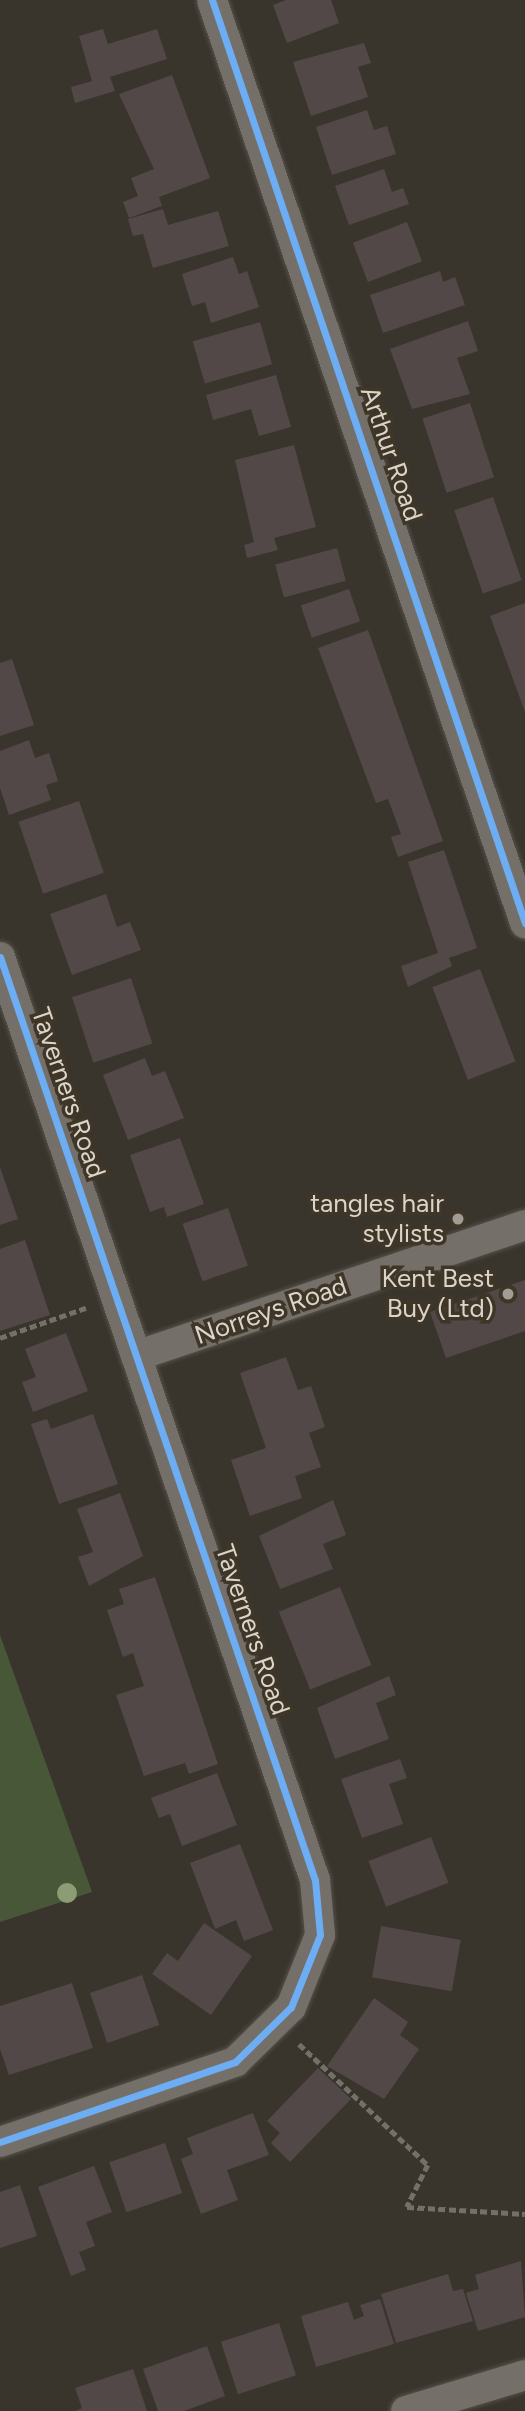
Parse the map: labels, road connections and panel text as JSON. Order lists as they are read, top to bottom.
{
  "streets": {
    "street": ["Arthur Road", "Taverners Road", "Norreys Road"]
  },
  "crossings": [
    ["Taverners Road", "Norreys Road"]
  ],
  "places": ["tangles hair stylists", "Kent Best Buy (Ltd)"]
}
